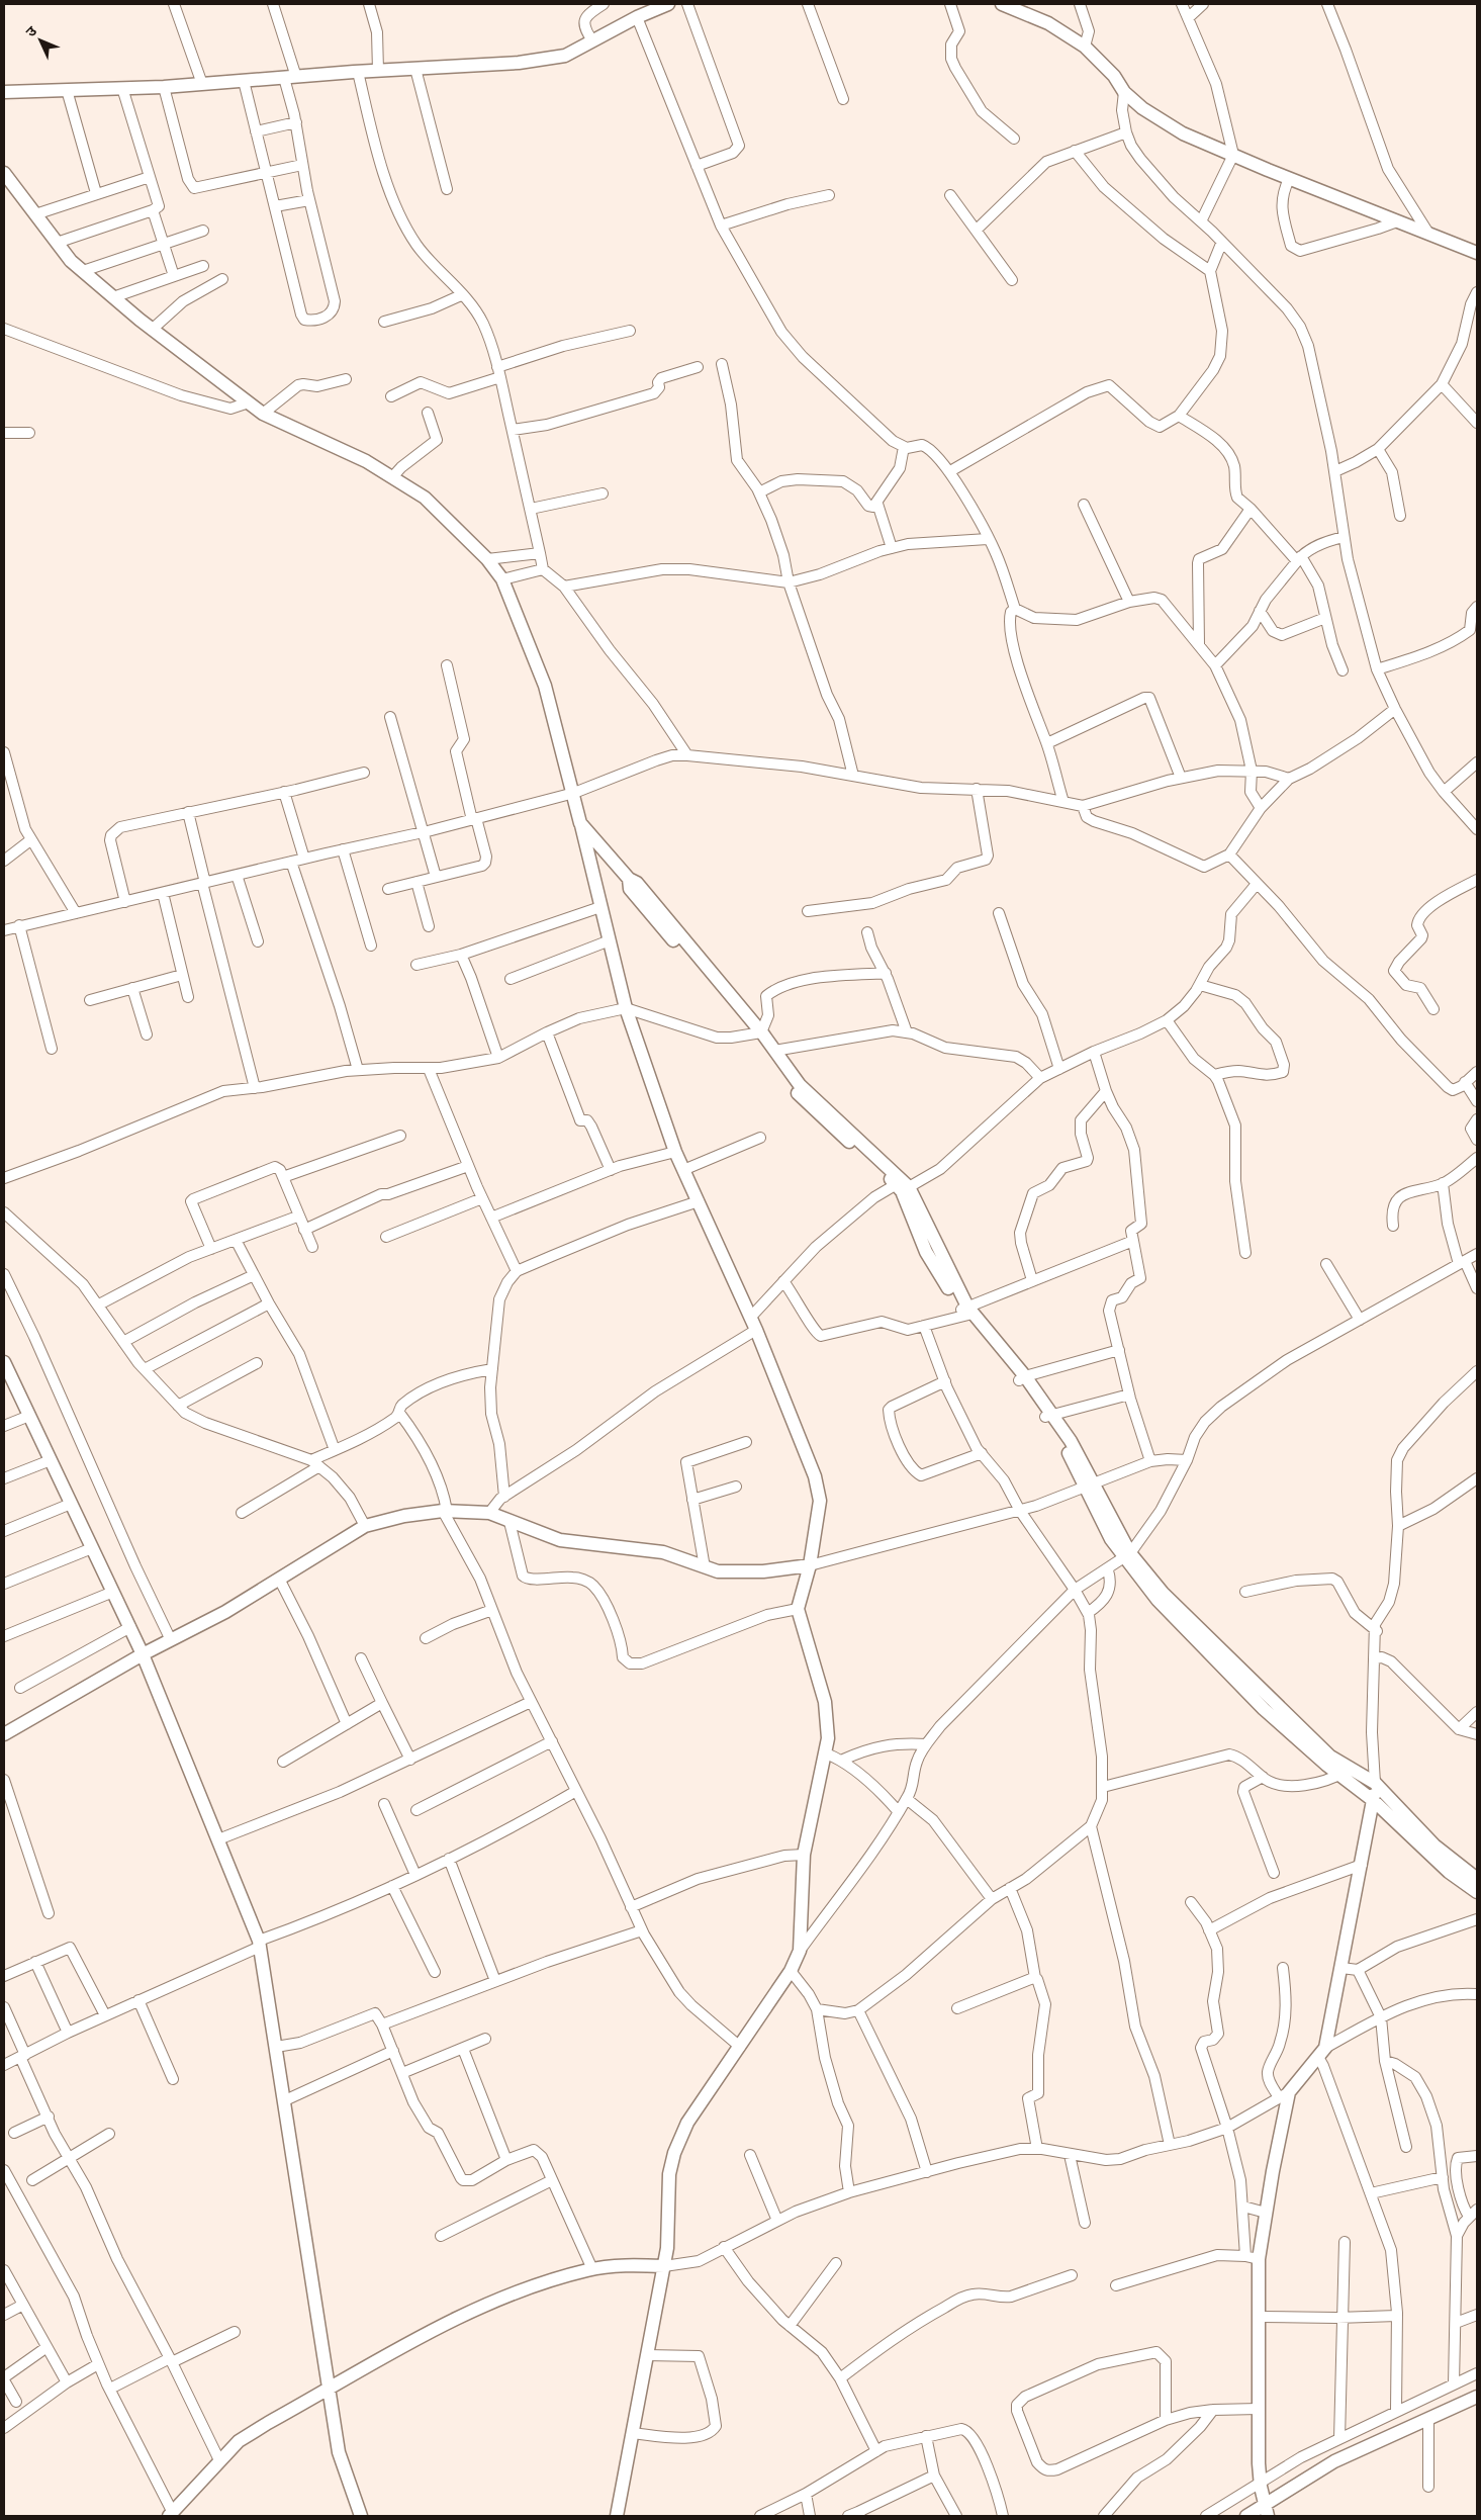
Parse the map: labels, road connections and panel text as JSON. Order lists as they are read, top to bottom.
{
  "north": "top left"
}
